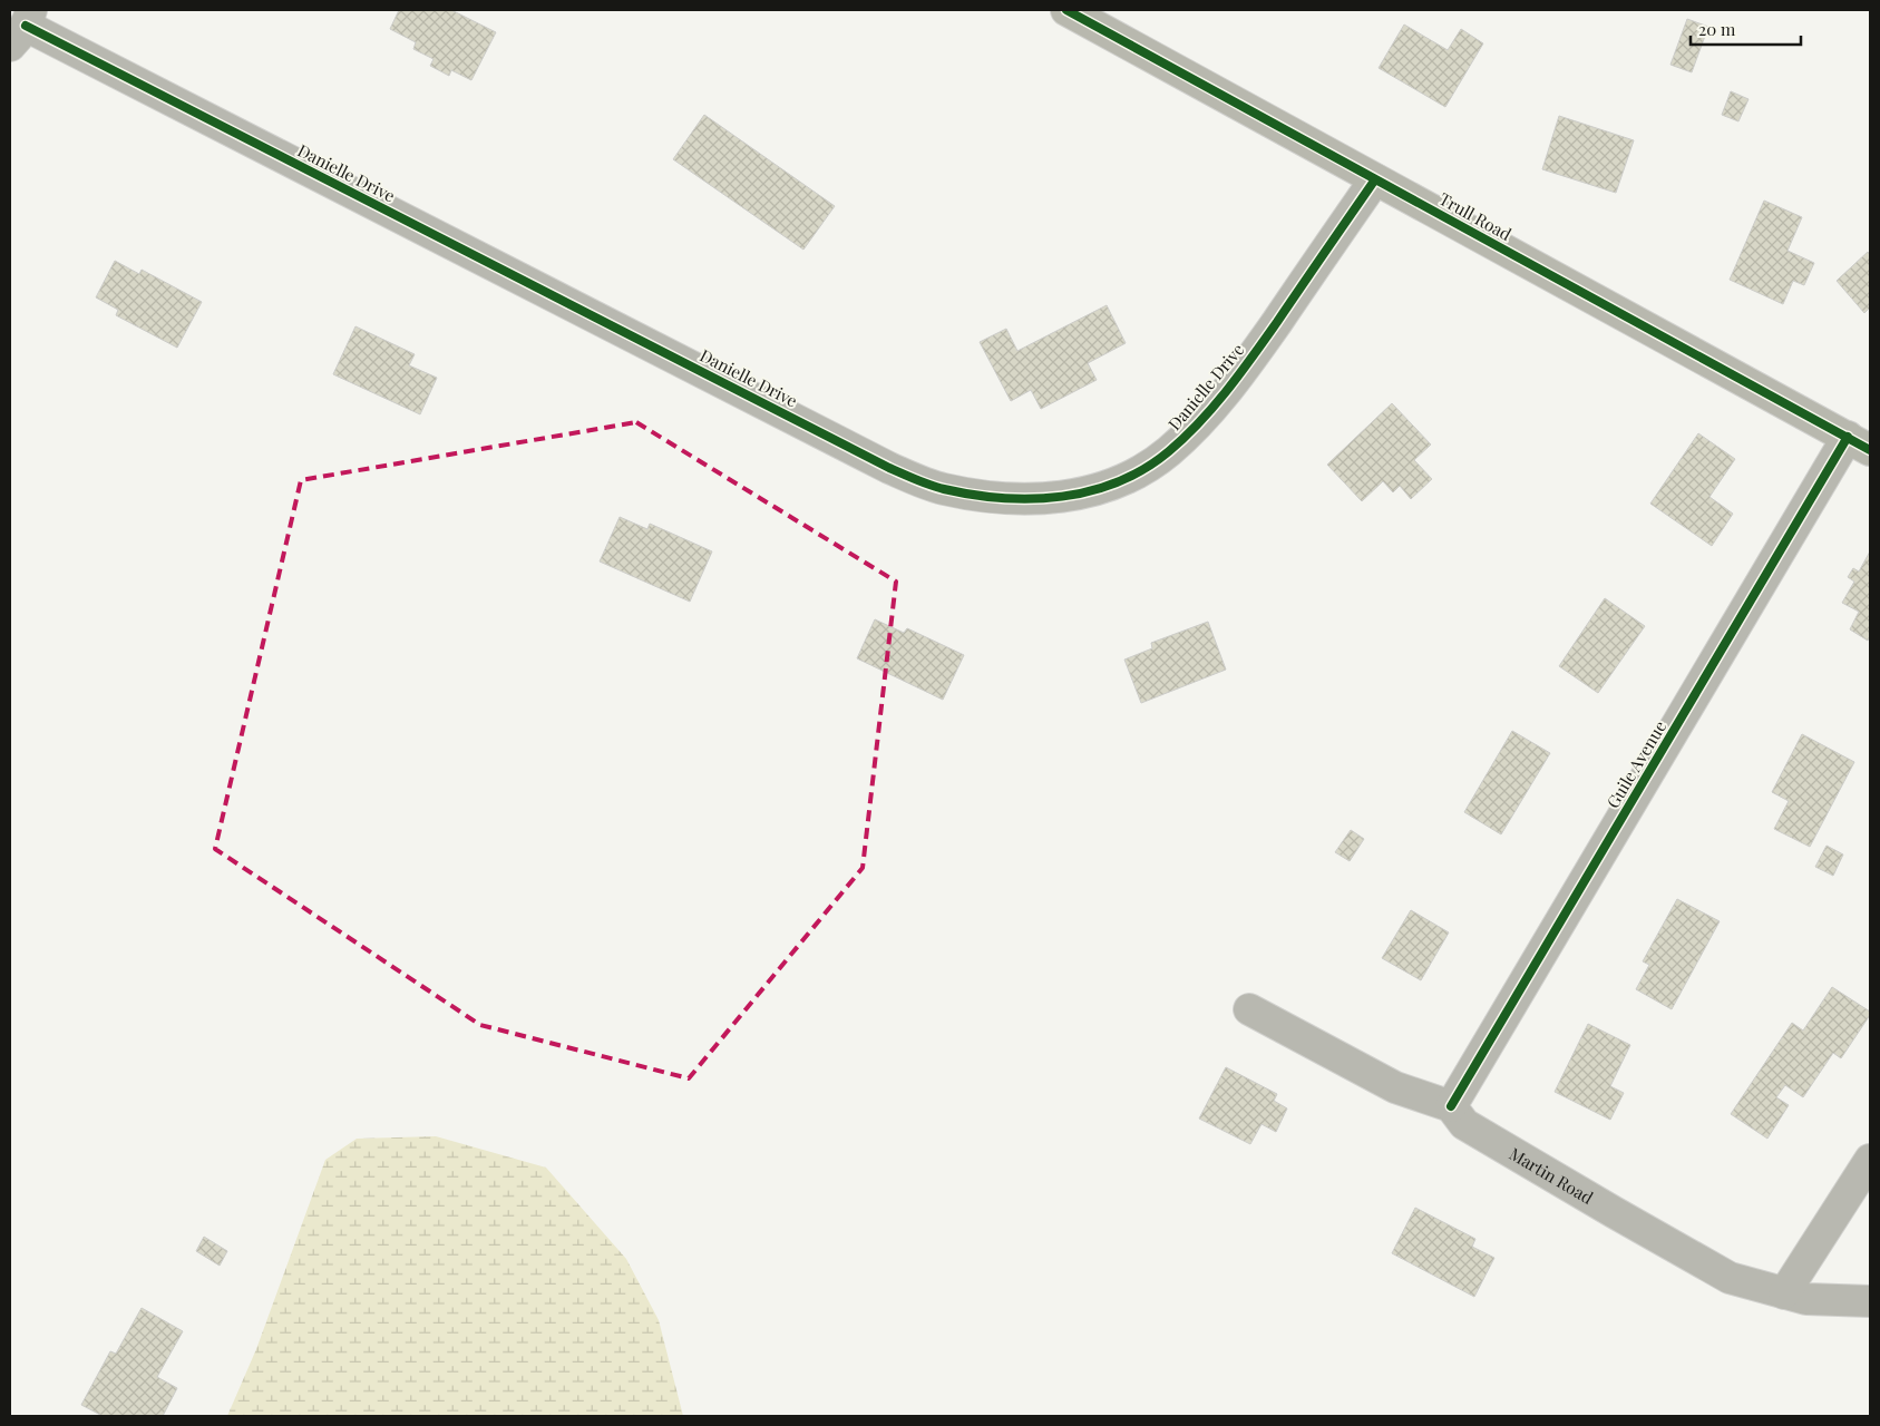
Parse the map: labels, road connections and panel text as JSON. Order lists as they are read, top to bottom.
{
  "streets": {
    "street": [
      "Danielle Drive",
      "Trull Road",
      "Guile Avenue",
      "Martin Road"
    ]
  },
  "crossings": [
    ["Danielle Drive", "Trull Road"],
    ["Trull Road", "Guile Avenue"],
    ["Guile Avenue", "Martin Road"]
  ],
  "scale_bar": "20 m"
}
